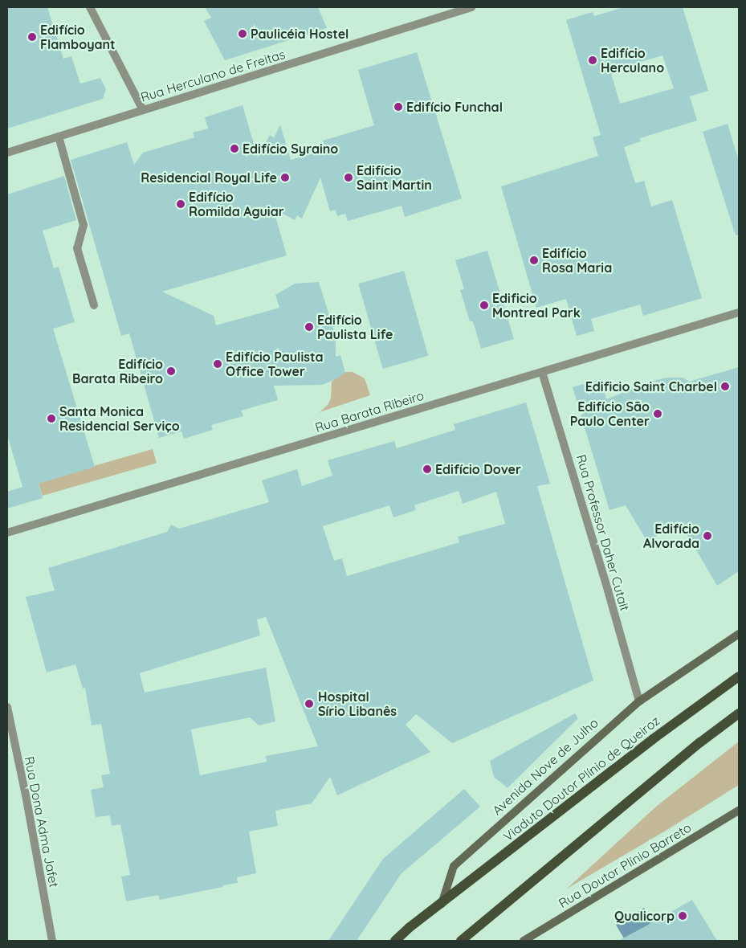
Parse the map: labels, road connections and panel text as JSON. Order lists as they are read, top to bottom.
{
  "streets": {
    "main road": ["Avenida Nove de Julho", "Viaduto Doutor Plínio de Queiroz", "Rua Doutor Plínio Barreto"],
    "street": [
      "Rua Herculano de Freitas",
      "Rua Barata Ribeiro",
      "Rua Professor Daher Cutait",
      "Rua Dona Adma Jafet"
    ]
  },
  "crossings": [
    ["Rua Barata Ribeiro", "Rua Professor Daher Cutait"],
    ["Rua Professor Daher Cutait", "Avenida Nove de Julho"],
    ["Avenida Nove de Julho", "Viaduto Doutor Plínio de Queiroz"]
  ],
  "places": [
    "Paulicéia Hostel",
    "Edifício Flamboyant",
    "Edifício Herculano",
    "Edifício Funchal",
    "Edifício Syraino",
    "Residencial Royal Life",
    "Edifício Saint Martin",
    "Edifício Romilda Aguiar",
    "Edifício Rosa Maria",
    "Edificio Montreal Park",
    "Edifício Paulista Life",
    "Edifício Paulista Office Tower",
    "Edifício Barata Ribeiro",
    "Edificio Saint Charbel",
    "Edifício São Paulo Center",
    "Santa Monica Residencial Serviço",
    "Edifício Dover",
    "Edifício Alvorada",
    "Hospital Sírio Libanês",
    "Qualicorp"
  ]
}
